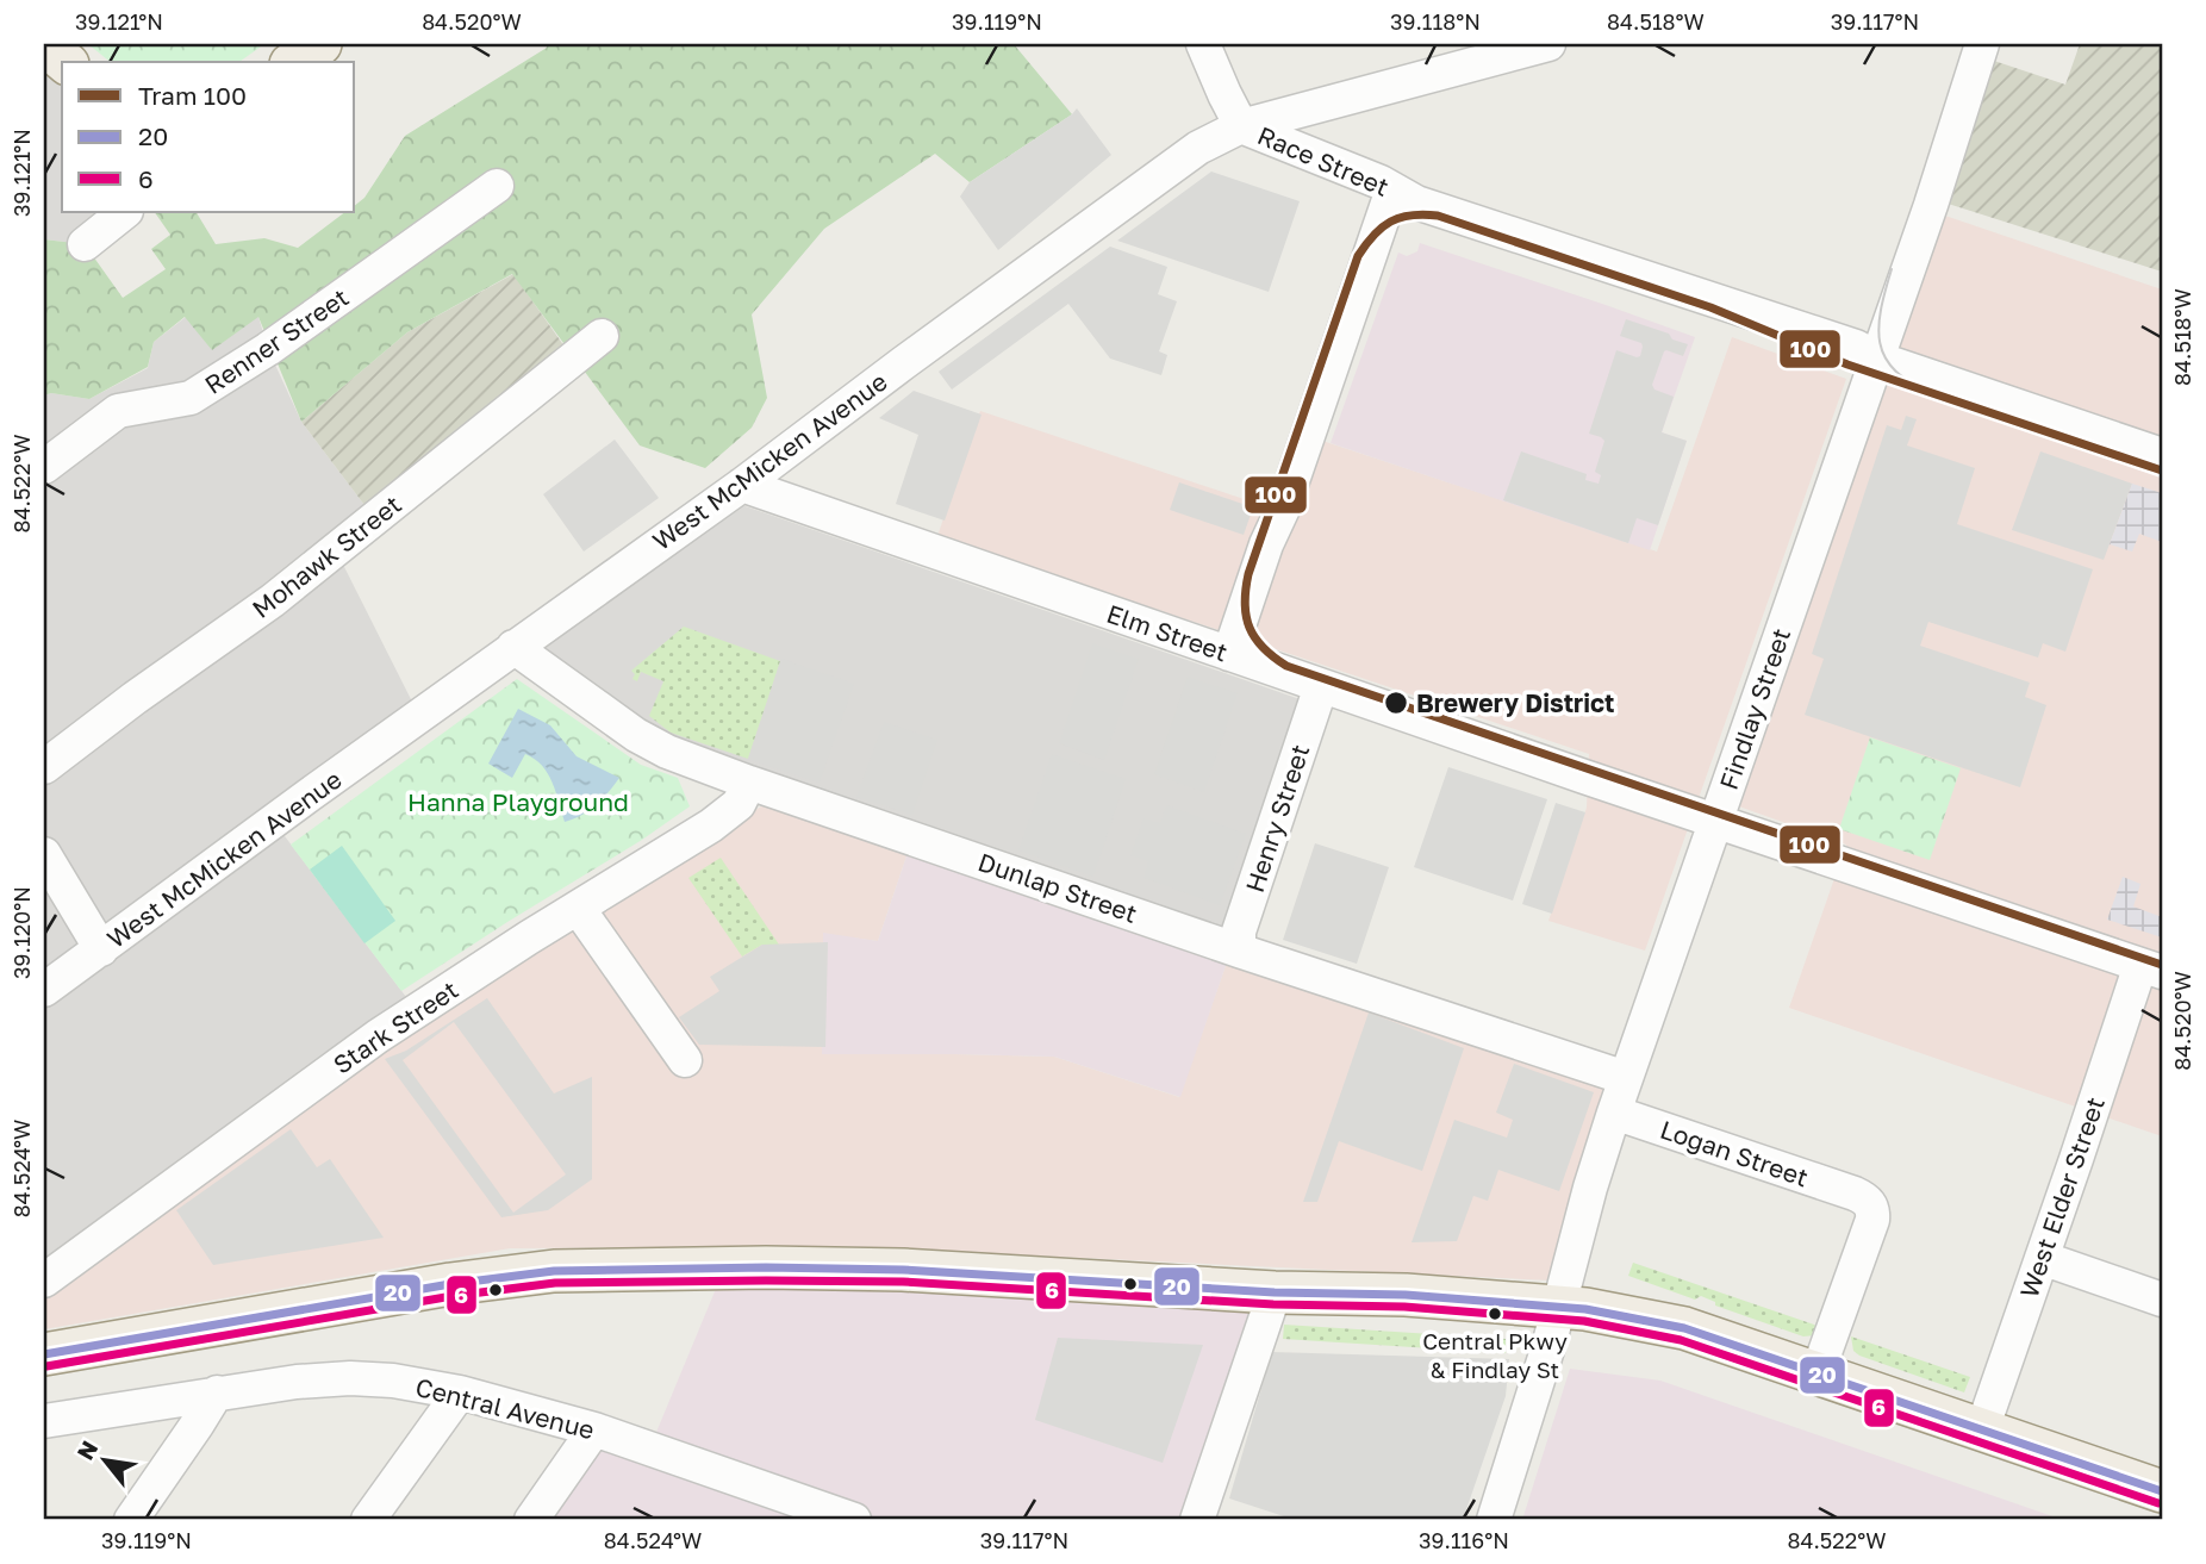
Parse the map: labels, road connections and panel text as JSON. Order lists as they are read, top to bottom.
{
  "streets": {
    "street": [
      "Race Street",
      "Renner Street",
      "West McMicken Avenue",
      "Mohawk Street",
      "Elm Street",
      "Findlay Street",
      "Henry Street",
      "Dunlap Street",
      "Stark Street",
      "Logan Street",
      "West Elder Street",
      "Central Avenue"
    ]
  },
  "crossings": [
    ["Race Street", "West McMicken Avenue"],
    ["Race Street", "Findlay Street"],
    ["West McMicken Avenue", "Elm Street"],
    ["West McMicken Avenue", "Dunlap Street"],
    ["Elm Street", "Findlay Street"],
    ["Elm Street", "Henry Street"],
    ["Elm Street", "West Elder Street"],
    ["Findlay Street", "Dunlap Street"],
    ["Findlay Street", "Logan Street"],
    ["Henry Street", "Dunlap Street"],
    ["Dunlap Street", "Stark Street"]
  ],
  "parks": ["Hanna Playground"],
  "places": ["Brewery District", "Central Pkwy & Findlay St"],
  "lines": ["tram line 100", "transit line 20", "transit line 6"],
  "legend": ["Tram 100", "20", "6"],
  "north": "top left",
  "coordinates": [
    "39.121°N",
    "84.520°W",
    "39.119°N",
    "39.118°N",
    "84.518°W",
    "39.117°N",
    "84.522°W",
    "39.120°N",
    "84.524°W",
    "39.116°N"
  ]
}
